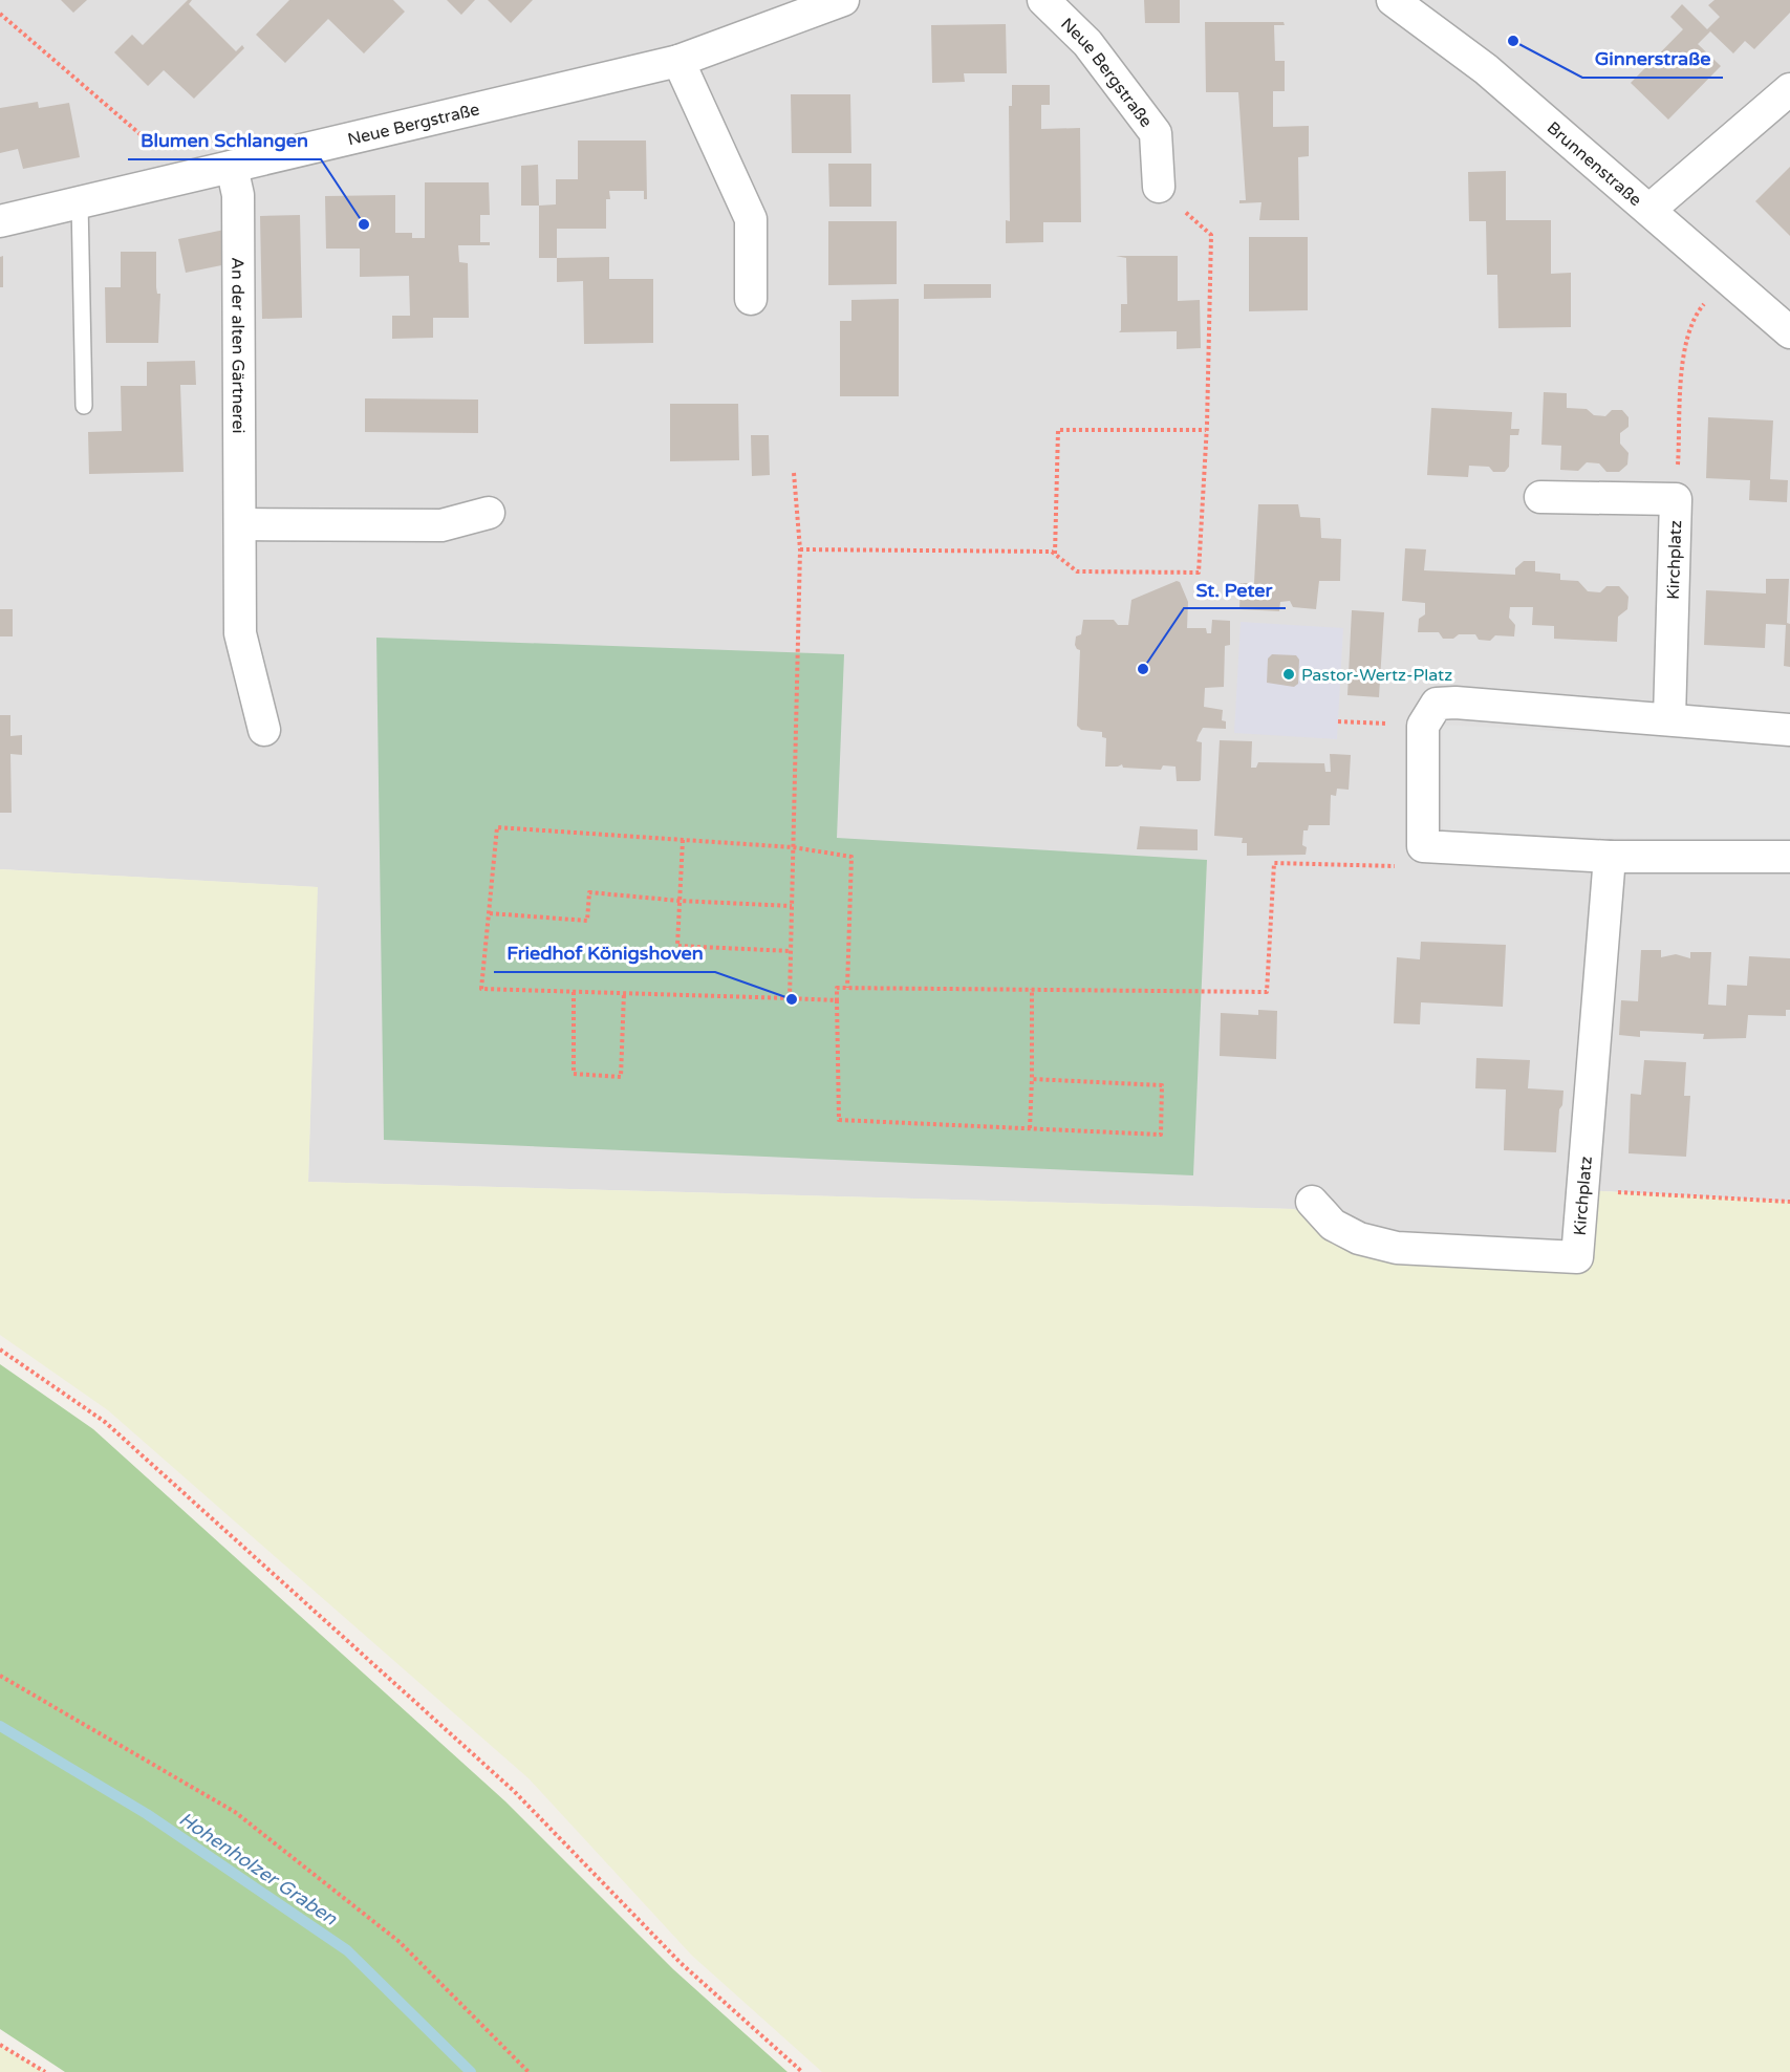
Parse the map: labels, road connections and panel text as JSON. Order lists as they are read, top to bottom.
{
  "streets": {
    "street": [
      "Neue Bergstraße",
      "Brunnenstraße",
      "An der alten Gärtnerei",
      "Kirchplatz"
    ]
  },
  "crossings": [
    ["Neue Bergstraße", "An der alten Gärtnerei"]
  ],
  "water": ["Hohenholzer Graben"],
  "places": [
    "Ginnerstraße",
    "Blumen Schlangen",
    "St. Peter",
    "Pastor-Wertz-Platz",
    "Friedhof Königshoven"
  ]
}
